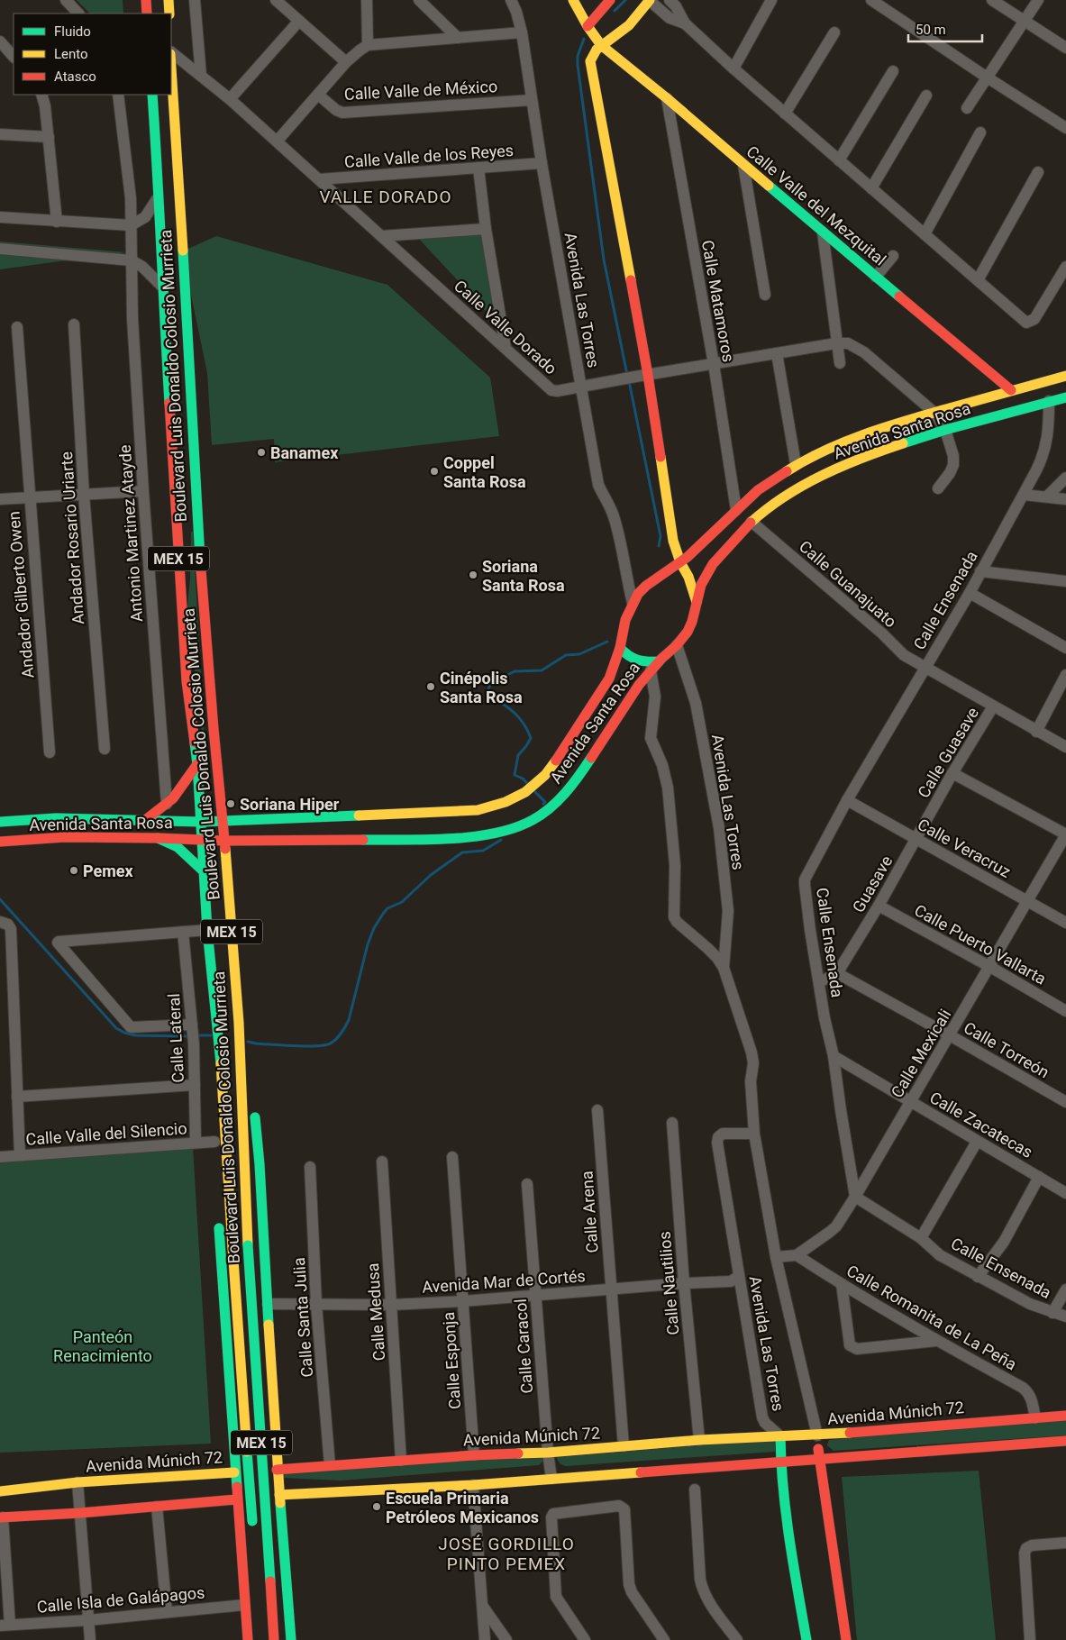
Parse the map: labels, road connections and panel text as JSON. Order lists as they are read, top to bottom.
{
  "streets": {
    "main road": [
      "Calle Valle del Mezquital",
      "Avenida Las Torres",
      "Boulevard Luis Donaldo Colosio Murrieta",
      "Avenida Santa Rosa",
      "MEX 15",
      "Avenida Múnich 72"
    ],
    "street": [
      "Calle Valle de México",
      "Calle Valle de los Reyes",
      "Calle Matamoros",
      "Calle Valle Dorado",
      "Antonio Martinez Atayde",
      "Andador Rosario Uriarte",
      "Calle Guanajuato",
      "Andador Gilberto Owen",
      "Calle Ensenada",
      "Calle Guasave",
      "Calle Veracruz",
      "Guasave",
      "Calle Puerto Vallarta",
      "Calle Lateral",
      "Calle Torreón",
      "Calle Mexicali",
      "Calle Zacatecas",
      "Calle Valle del Silencio",
      "Calle Arena",
      "Avenida Mar de Cortés",
      "Calle Nautilios",
      "Calle Medusa",
      "Calle Santa Julia",
      "Calle Romanita de La Peña",
      "Calle Caracol",
      "Calle Esponja",
      "Calle Isla de Galápagos"
    ]
  },
  "crossings": [
    ["Calle Valle de México", "Avenida Las Torres"],
    ["Calle Valle de los Reyes", "Avenida Las Torres"],
    ["Calle Valle de los Reyes", "Calle Valle Dorado"],
    ["Calle Valle del Mezquital", "Calle Matamoros"],
    ["Calle Valle del Mezquital", "Avenida Santa Rosa"],
    ["Avenida Las Torres", "Calle Valle Dorado"],
    ["Avenida Las Torres", "Avenida Santa Rosa"],
    ["Avenida Las Torres", "Avenida Mar de Cortés"],
    ["Avenida Las Torres", "Avenida Múnich 72"],
    ["Calle Matamoros", "Calle Valle Dorado"],
    ["Calle Matamoros", "Avenida Santa Rosa"],
    ["Calle Valle Dorado", "Avenida Santa Rosa"],
    ["Boulevard Luis Donaldo Colosio Murrieta", "Avenida Santa Rosa"],
    ["Avenida Santa Rosa", "Calle Guanajuato"],
    ["Avenida Santa Rosa", "Calle Ensenada"],
    ["Calle Guanajuato", "Calle Ensenada"],
    ["Calle Guanajuato", "Calle Guasave"],
    ["Calle Ensenada", "Calle Veracruz"],
    ["Calle Ensenada", "Calle Mexicali"],
    ["Calle Ensenada", "Calle Zacatecas"],
    ["Calle Guasave", "Calle Veracruz"],
    ["Calle Guasave", "Guasave"],
    ["Calle Veracruz", "Guasave"],
    ["Calle Veracruz", "Calle Mexicali"],
    ["Guasave", "Calle Puerto Vallarta"],
    ["Guasave", "Calle Torreón"],
    ["Calle Puerto Vallarta", "Calle Mexicali"],
    ["Calle Lateral", "Calle Valle del Silencio"],
    ["Calle Torreón", "Calle Mexicali"],
    ["Calle Mexicali", "Calle Zacatecas"],
    ["Calle Mexicali", "Calle Romanita de La Peña"],
    ["Calle Arena", "Avenida Mar de Cortés"],
    ["Calle Arena", "Avenida Múnich 72"],
    ["Avenida Mar de Cortés", "Calle Nautilios"],
    ["Avenida Mar de Cortés", "Calle Medusa"],
    ["Avenida Mar de Cortés", "Calle Santa Julia"],
    ["Avenida Mar de Cortés", "Calle Caracol"],
    ["Avenida Mar de Cortés", "Calle Esponja"],
    ["Calle Nautilios", "Avenida Múnich 72"],
    ["Calle Medusa", "Avenida Múnich 72"],
    ["Calle Santa Julia", "Avenida Múnich 72"],
    ["Calle Romanita de La Peña", "Avenida Múnich 72"],
    ["Calle Caracol", "Avenida Múnich 72"],
    ["Calle Esponja", "Avenida Múnich 72"]
  ],
  "districts": ["VALLE DORADO", "JOSÉ GORDILLO PINTO PEMEX"],
  "parks": ["Panteón Renacimiento"],
  "places": [
    "Banamex",
    "Coppel Santa Rosa",
    "Soriana Santa Rosa",
    "Cinépolis Santa Rosa",
    "Soriana Hiper",
    "Pemex",
    "Escuela Primaria Petróleos Mexicanos"
  ],
  "legend": ["Fluido", "Lento", "Atasco"],
  "scale_bar": "50 m"
}
